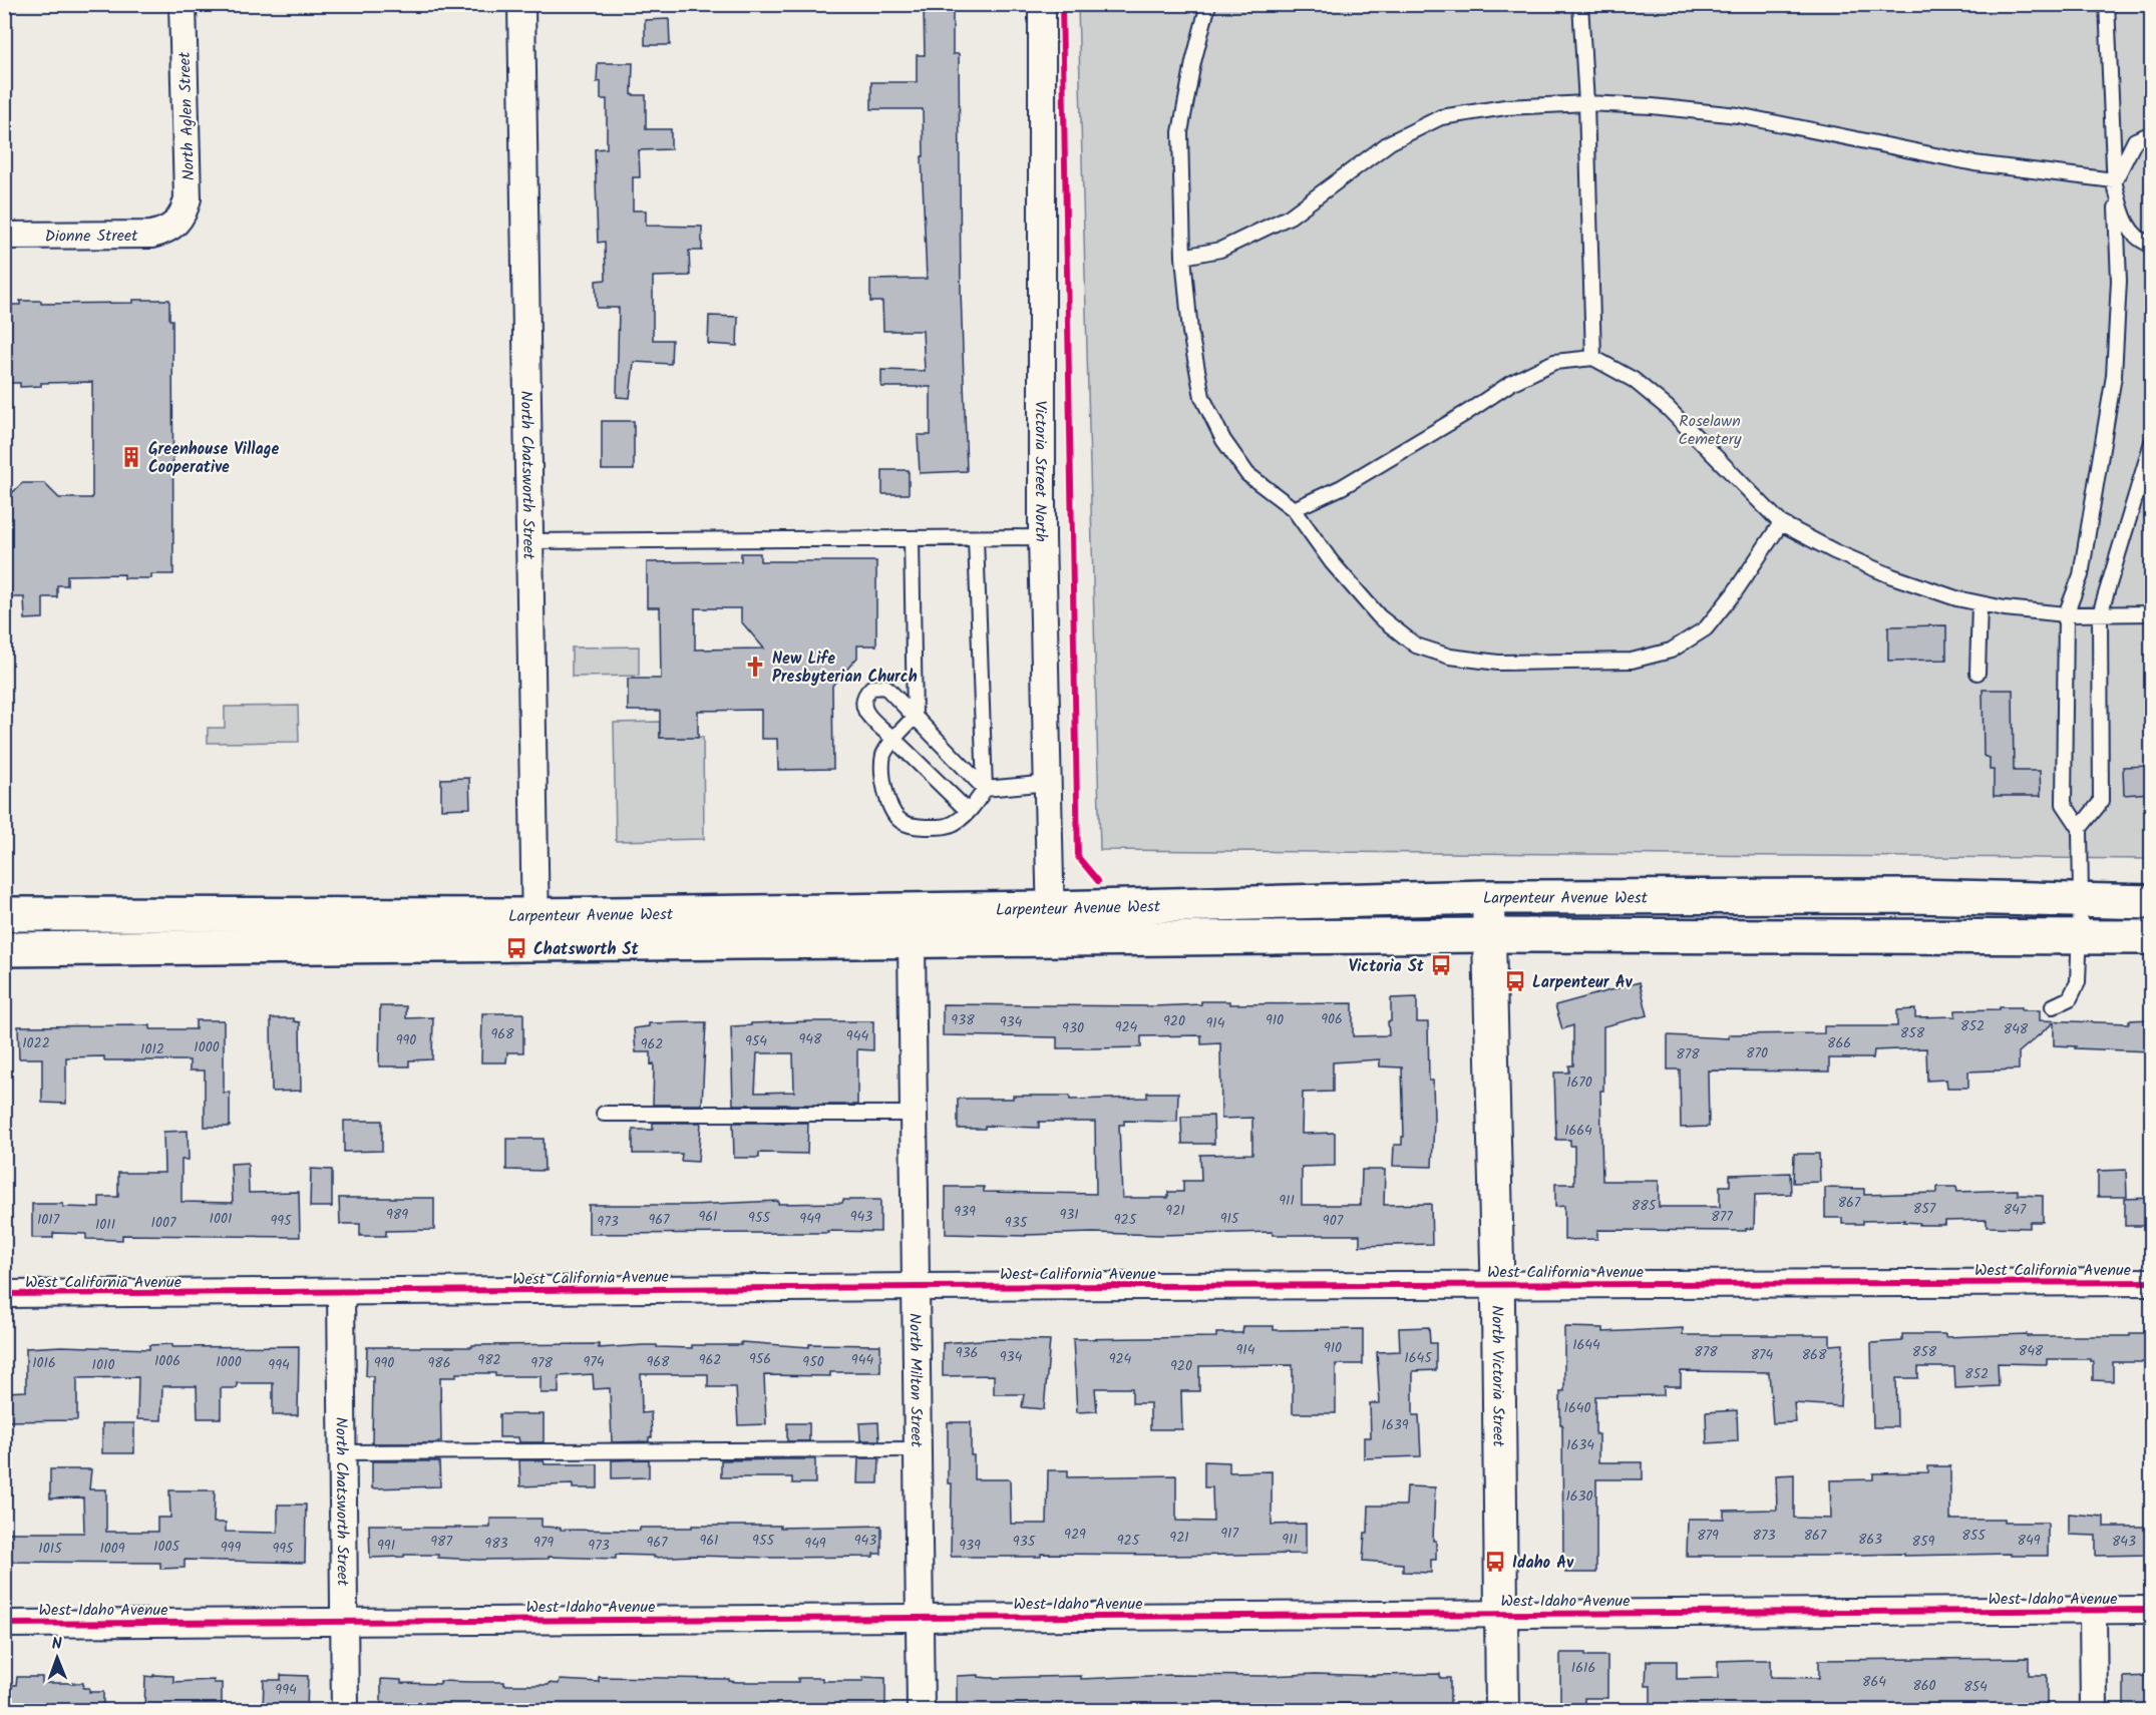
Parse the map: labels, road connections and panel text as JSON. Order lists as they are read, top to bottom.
{
  "streets": {
    "main road": ["Larpenteur Avenue West"],
    "street": [
      "North Aglen Street",
      "Dionne Street",
      "Victoria Street North",
      "North Chatsworth Street",
      "West California Avenue",
      "North Victoria Street",
      "North Milton Street",
      "West Idaho Avenue"
    ]
  },
  "crossings": [
    ["North Aglen Street", "Dionne Street"],
    ["Victoria Street North", "Larpenteur Avenue West"],
    ["North Chatsworth Street", "Larpenteur Avenue West"],
    ["North Chatsworth Street", "West California Avenue"],
    ["North Chatsworth Street", "West Idaho Avenue"],
    ["Larpenteur Avenue West", "North Victoria Street"],
    ["Larpenteur Avenue West", "North Milton Street"],
    ["West California Avenue", "North Victoria Street"],
    ["West California Avenue", "North Milton Street"],
    ["North Victoria Street", "West Idaho Avenue"],
    ["North Milton Street", "West Idaho Avenue"]
  ],
  "parks": ["Roselawn Cemetery"],
  "places": {
    "building": ["Greenhouse Village Cooperative"],
    "church": ["New Life Presbyterian Church"],
    "bus stop": [
      "Chatsworth St",
      "Victoria St",
      "Larpenteur Av",
      "Idaho Av"
    ]
  },
  "house_numbers": [
    "906",
    "938",
    "910",
    "920",
    "934",
    "914",
    "852",
    "924",
    "930",
    "848",
    "858",
    "968",
    "944",
    "948",
    "990",
    "954",
    "1022",
    "866",
    "962",
    "1000",
    "1012",
    "870",
    "878",
    "1670",
    "1664",
    "911",
    "867",
    "885",
    "857",
    "847",
    "921",
    "939",
    "989",
    "931",
    "961",
    "943",
    "877",
    "955",
    "1001",
    "949",
    "915",
    "1017",
    "967",
    "925",
    "995",
    "907",
    "973",
    "1007",
    "935",
    "1011",
    "1644",
    "910",
    "914",
    "848",
    "878",
    "858",
    "936",
    "874",
    "868",
    "934",
    "1645",
    "956",
    "924",
    "982",
    "962",
    "944",
    "1006",
    "1000",
    "974",
    "968",
    "950",
    "1016",
    "990",
    "986",
    "978",
    "1010",
    "994",
    "920",
    "852",
    "1640",
    "1639",
    "1634",
    "1630",
    "917",
    "929",
    "879",
    "873",
    "867",
    "855",
    "921",
    "911",
    "863",
    "961",
    "955",
    "943",
    "925",
    "849",
    "987",
    "935",
    "859",
    "843",
    "979",
    "967",
    "983",
    "949",
    "991",
    "973",
    "939",
    "1005",
    "999",
    "1015",
    "1009",
    "995",
    "1616",
    "864",
    "860",
    "854",
    "994"
  ],
  "north": "top"
}
